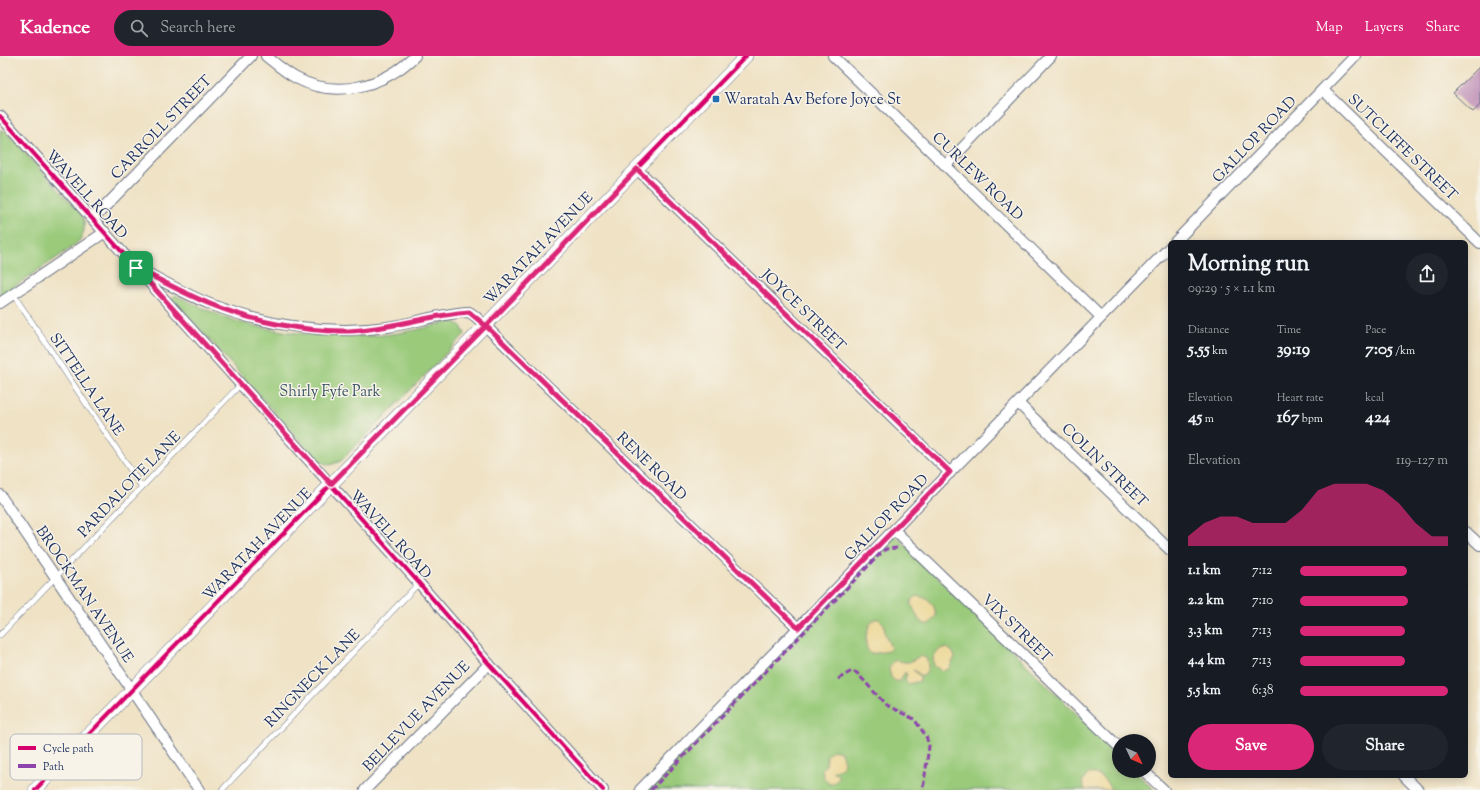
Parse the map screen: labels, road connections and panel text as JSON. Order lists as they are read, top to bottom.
{
  "streets": {
    "street": [
      "CARROLL STREET",
      "GALLOP ROAD",
      "SUTCLIFFE STREET",
      "CURLEW ROAD",
      "WAVELL ROAD",
      "WARATAH AVENUE",
      "JOYCE STREET",
      "COLIN STREET",
      "RENE ROAD",
      "BROCKMAN AVENUE",
      "VIX STREET",
      "BELLEVUE AVENUE"
    ],
    "lane": ["SITTELLA LANE", "PARDALOTE LANE", "RINGNECK LANE"]
  },
  "crossings": [
    ["CARROLL STREET", "WAVELL ROAD"],
    ["GALLOP ROAD", "SUTCLIFFE STREET"],
    ["GALLOP ROAD", "CURLEW ROAD"],
    ["GALLOP ROAD", "JOYCE STREET"],
    ["GALLOP ROAD", "COLIN STREET"],
    ["GALLOP ROAD", "RENE ROAD"],
    ["GALLOP ROAD", "VIX STREET"],
    ["WAVELL ROAD", "WARATAH AVENUE"],
    ["WAVELL ROAD", "RENE ROAD"],
    ["WAVELL ROAD", "PARDALOTE LANE"],
    ["WAVELL ROAD", "RINGNECK LANE"],
    ["WAVELL ROAD", "BELLEVUE AVENUE"],
    ["WARATAH AVENUE", "JOYCE STREET"],
    ["WARATAH AVENUE", "RENE ROAD"],
    ["WARATAH AVENUE", "BROCKMAN AVENUE"],
    ["SITTELLA LANE", "PARDALOTE LANE"],
    ["PARDALOTE LANE", "BROCKMAN AVENUE"]
  ],
  "parks": ["Shirly Fyfe Park"],
  "places": {
    "transit": ["Waratah Av Before Joyce St"]
  },
  "legend": ["Cycle path", "Path"],
  "north": "bottom right",
  "page": {
    "header": "Kadence",
    "search": "Search here",
    "nav": ["Map", "Layers", "Share"],
    "heading": ["Morning run", "09:29 · 5 × 1.1 km"],
    "stats": [
      ["Distance", "5.55 km"],
      ["Time", "39:19"],
      ["Pace", "7:05 /km"],
      ["Elevation", "45 m"],
      ["Heart rate", "167 bpm"],
      ["kcal", "424"]
    ],
    "chart": ["Elevation", "119–127 m"],
    "list": [
      {
        "name": "1.1 km",
        "note": "7:12"
      },
      {
        "name": "2.2 km",
        "note": "7:10"
      },
      {
        "name": "3.3 km",
        "note": "7:13"
      },
      {
        "name": "4.4 km",
        "note": "7:13"
      },
      {
        "name": "5.5 km",
        "note": "6:38"
      }
    ],
    "buttons": ["Save", "Share"]
  }
}
